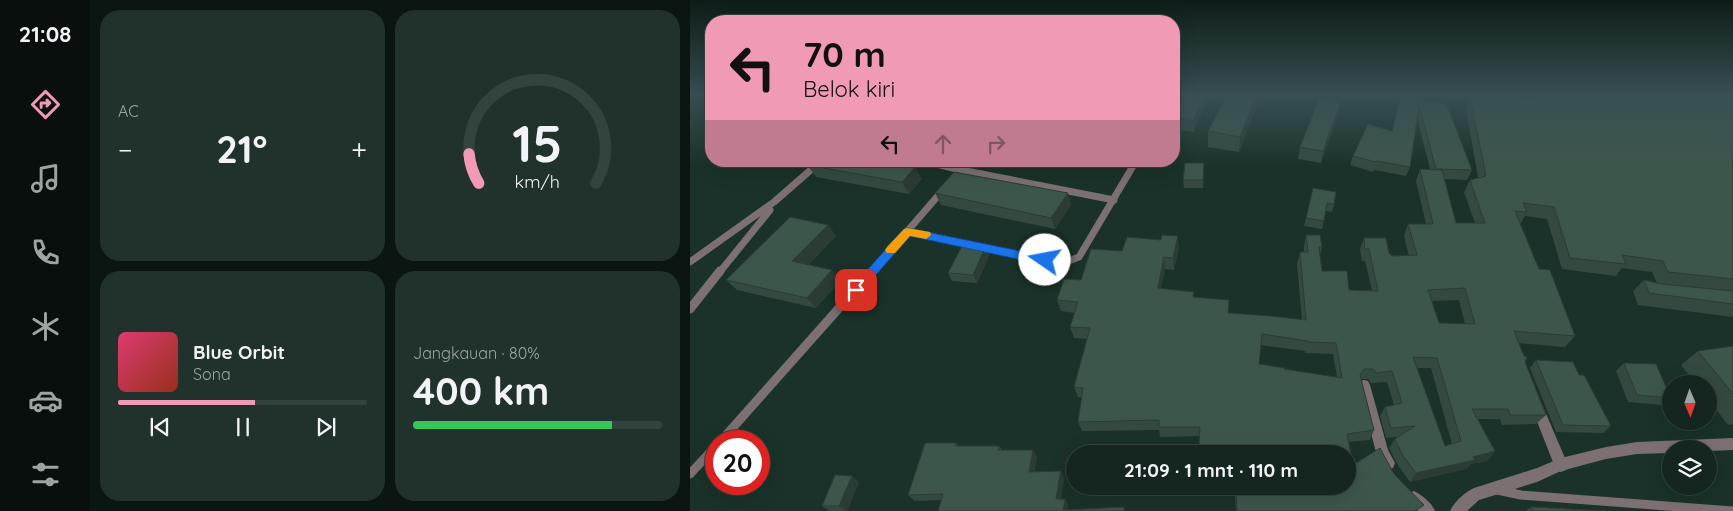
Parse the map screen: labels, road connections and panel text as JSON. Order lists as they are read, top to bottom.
{
  "north": "bottom",
  "page": {
    "tabs": "21:08",
    "tile": [
      "AC",
      ["Jangkauan · 80%", "400 km"]
    ],
    "turn": ["70 m", "Belok kiri"],
    "heat": ["−", "21°", "+"],
    "song": ["Blue Orbit", "Sona"],
    "limit": "20",
    "trip": "21:09 · 1 mnt · 110 m",
    "gauge": ["15", "km/h"]
  }
}
